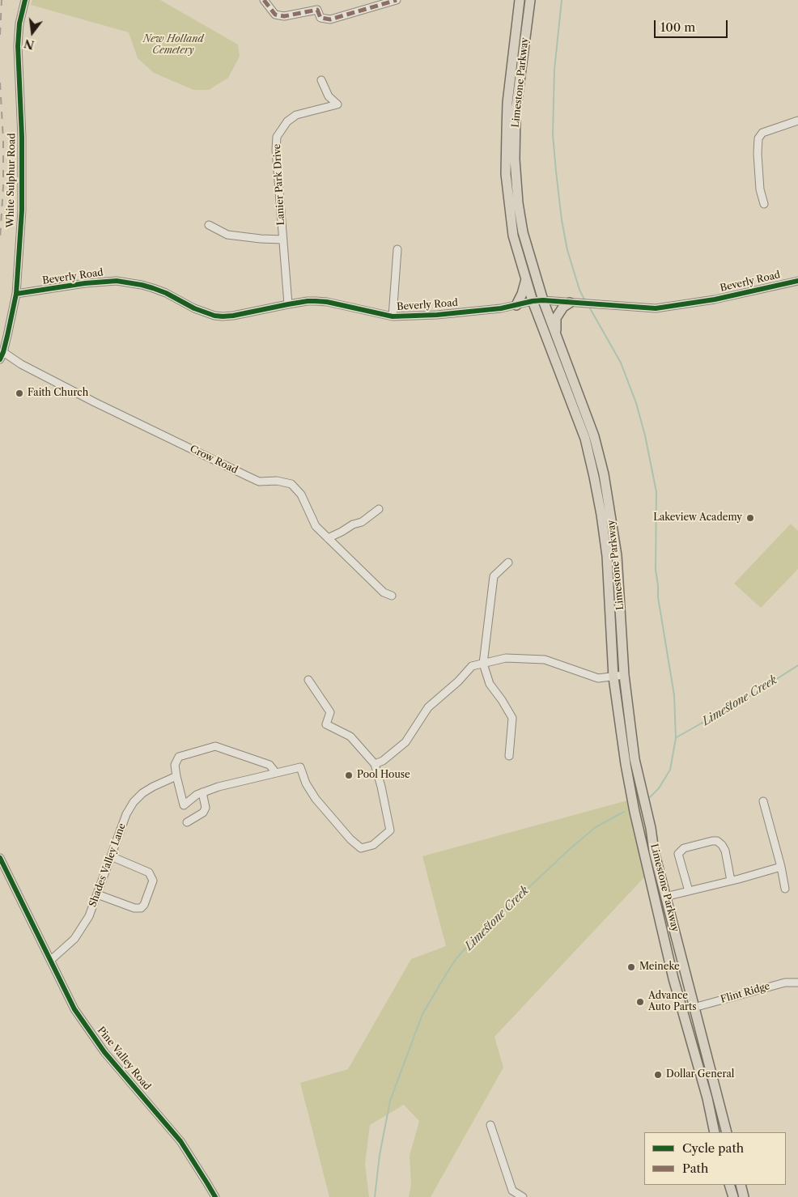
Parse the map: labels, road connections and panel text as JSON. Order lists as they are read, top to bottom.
{
  "streets": {
    "main road": ["Limestone Parkway"],
    "street": [
      "White Sulphur Road",
      "Lanier Park Drive",
      "Beverly Road",
      "Crow Road",
      "Shades Valley Lane",
      "Flint Ridge",
      "Pine Valley Road"
    ]
  },
  "crossings": [
    ["Limestone Parkway", "Beverly Road"],
    ["Limestone Parkway", "Flint Ridge"],
    ["White Sulphur Road", "Beverly Road"],
    ["White Sulphur Road", "Crow Road"],
    ["Lanier Park Drive", "Beverly Road"],
    ["Shades Valley Lane", "Pine Valley Road"]
  ],
  "water": ["Limestone Creek"],
  "parks": ["New Holland Cemetery"],
  "places": [
    "Faith Church",
    "Lakeview Academy",
    "Pool House",
    "Meineke",
    "Advance Auto Parts",
    "Dollar General"
  ],
  "legend": ["Cycle path", "Path"],
  "scale_bar": "100 m",
  "north": "bottom"
}
